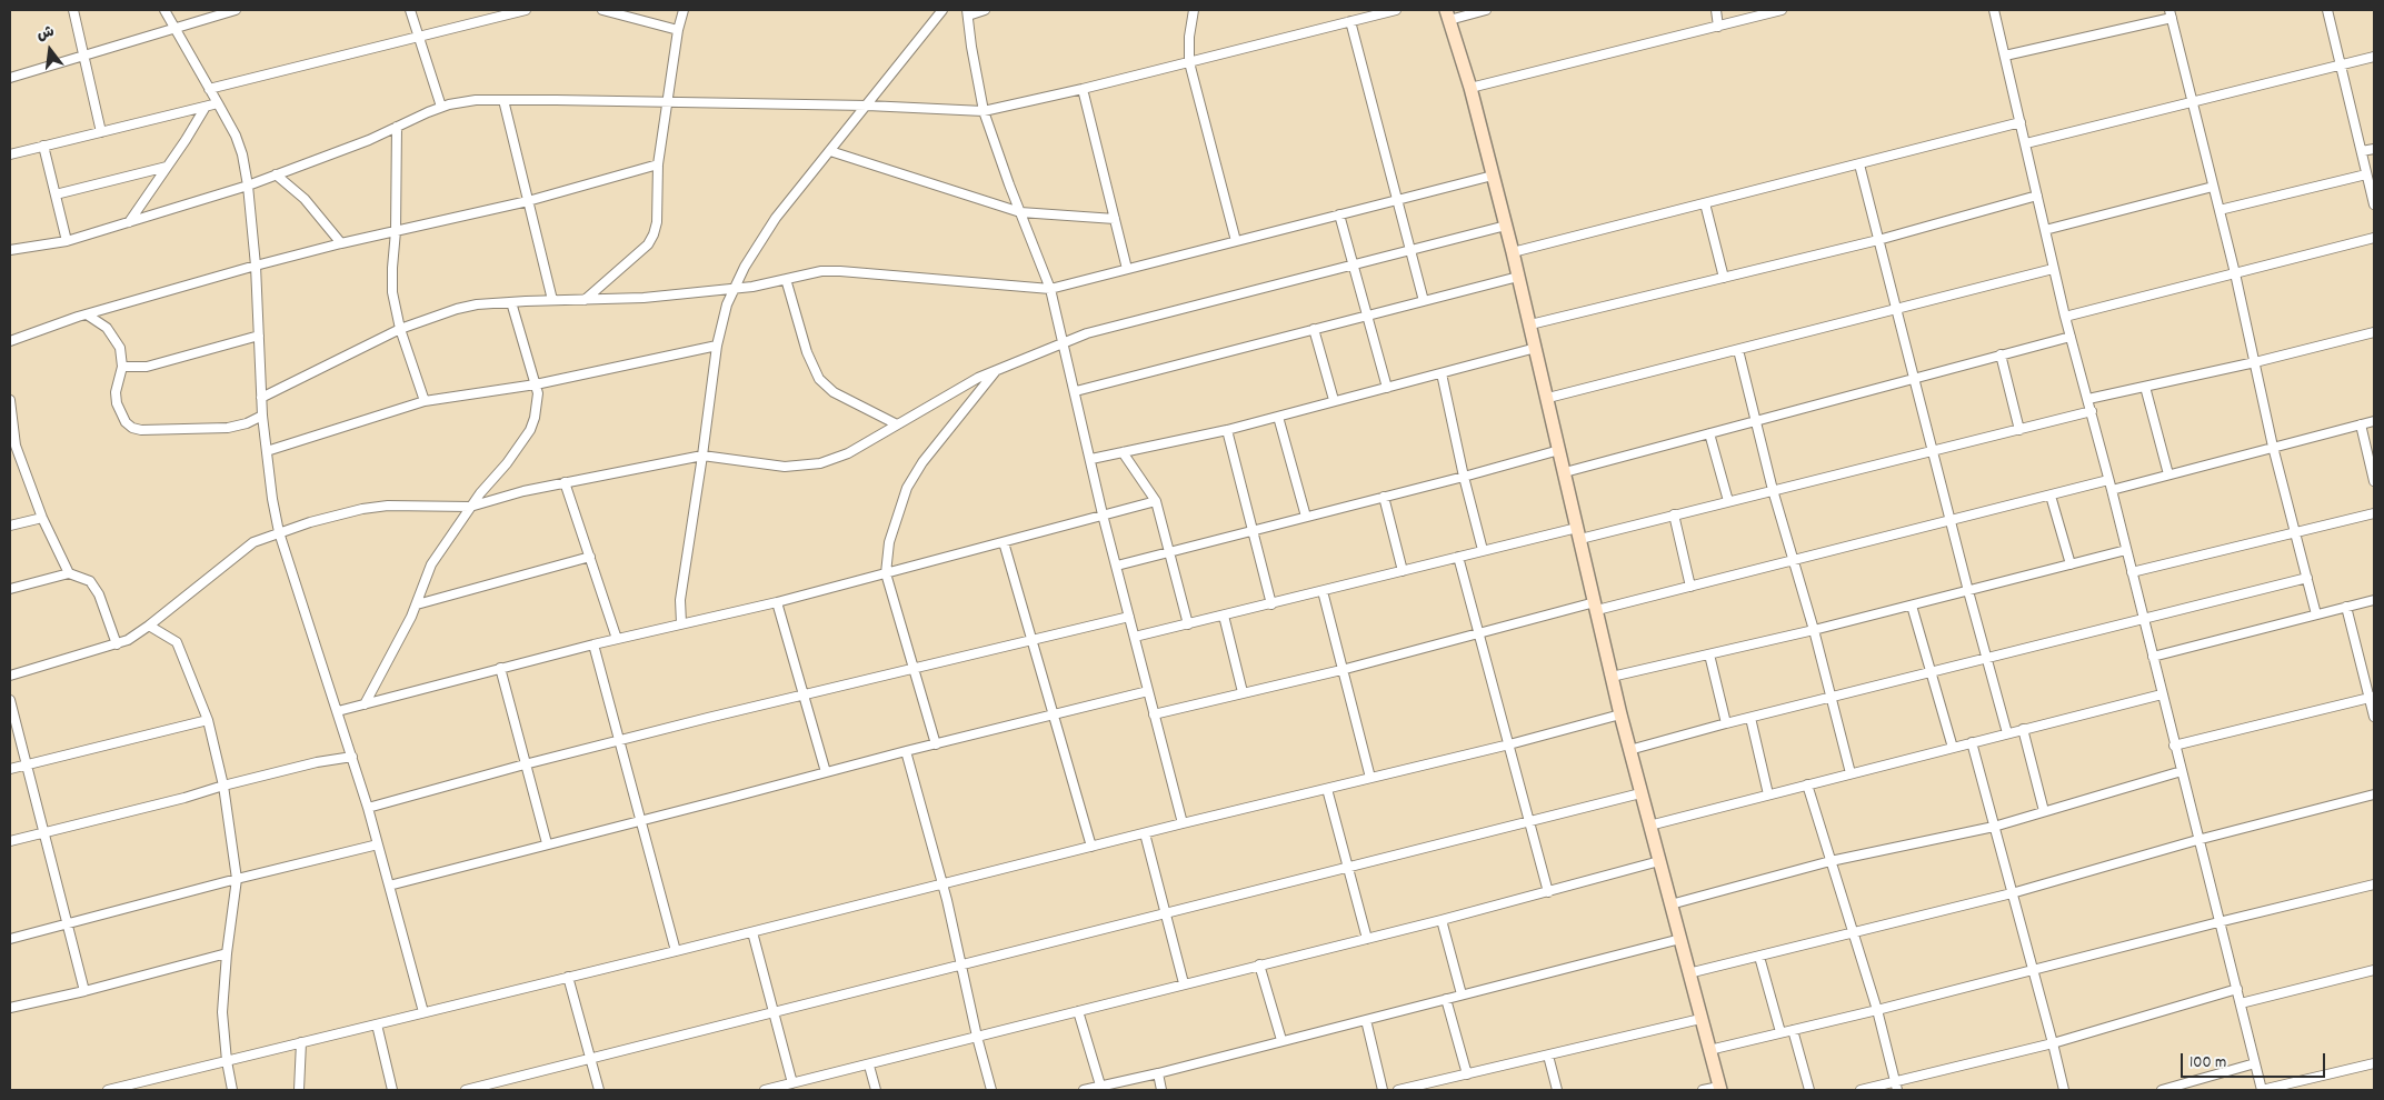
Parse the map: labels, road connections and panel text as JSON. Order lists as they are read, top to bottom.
{
  "scale_bar": "100 m",
  "north": "top"
}
